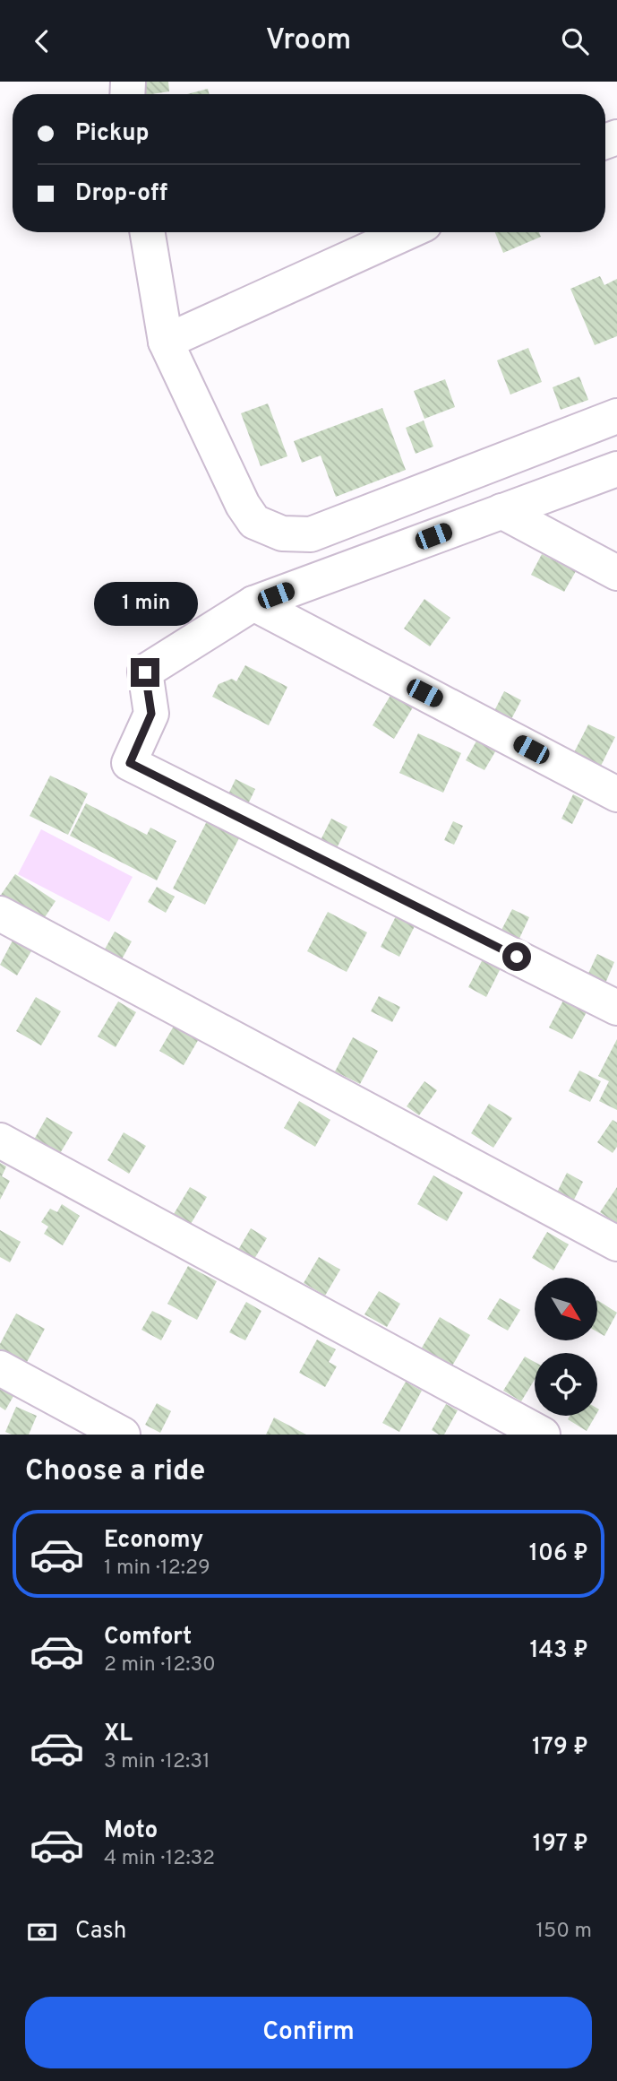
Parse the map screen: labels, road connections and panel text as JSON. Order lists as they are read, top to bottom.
{
  "north": "bottom right",
  "page": {
    "header": "Vroom",
    "banner": ["Pickup", "Drop-off"],
    "bubble": "1 min",
    "heading": "Choose a ride",
    "list": [
      {
        "name": "Economy",
        "note": "1 min · 12:29",
        "value": "106 ₽"
      },
      {
        "name": "Comfort",
        "note": "2 min · 12:30",
        "value": "143 ₽"
      },
      {
        "name": "XL",
        "note": "3 min · 12:31",
        "value": "179 ₽"
      },
      {
        "name": "Moto",
        "note": "4 min · 12:32",
        "value": "197 ₽"
      }
    ],
    "pay": ["Cash", "150 m"],
    "buttons": "Confirm"
  }
}
